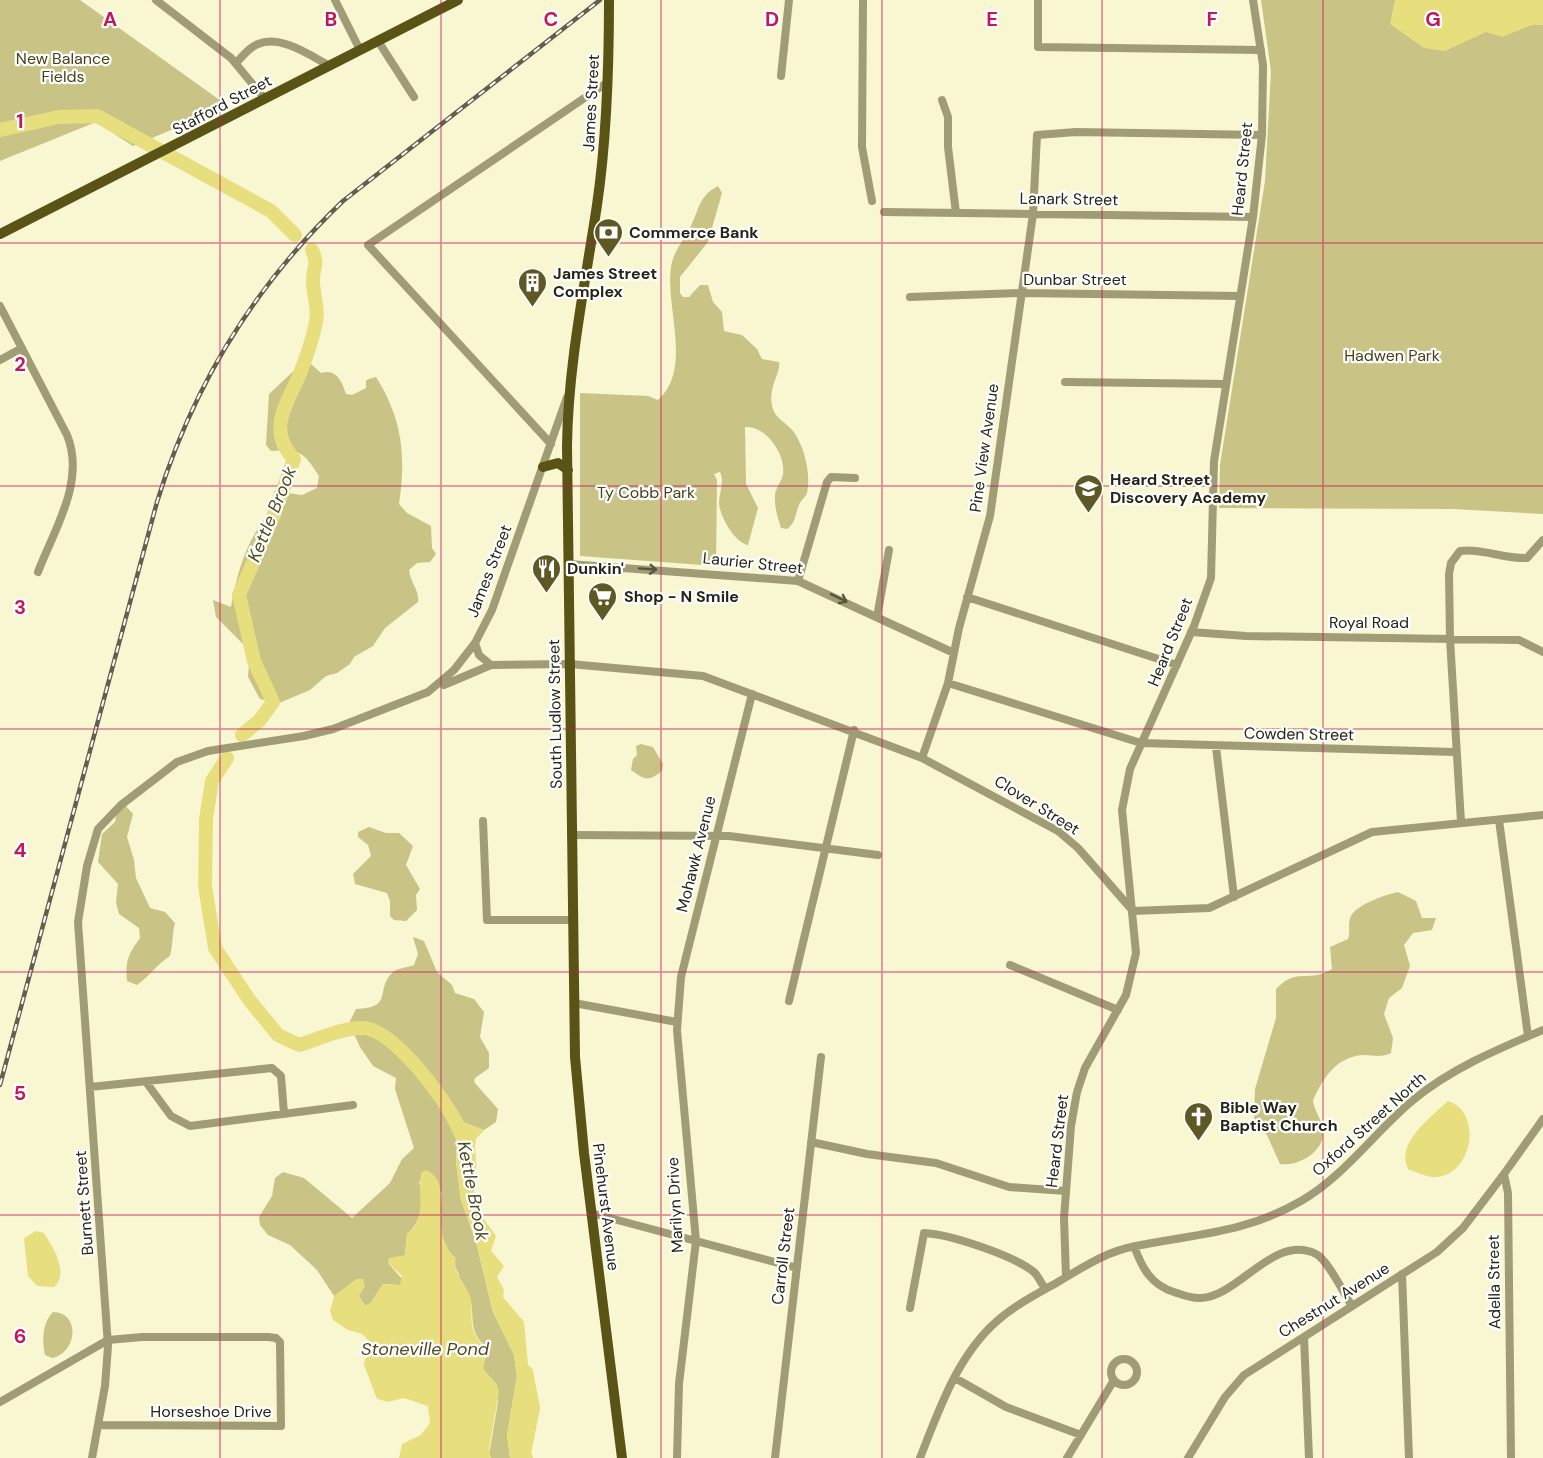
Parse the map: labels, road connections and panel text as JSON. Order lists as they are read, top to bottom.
{
  "streets": {
    "main road": [
      "James Street",
      "Stafford Street",
      "South Ludlow Street",
      "Pinehurst Avenue"
    ],
    "street": [
      "Heard Street",
      "Lanark Street",
      "Dunbar Street",
      "Pine View Avenue",
      "Laurier Street",
      "Royal Road",
      "Cowden Street",
      "Clover Street",
      "Mohawk Avenue",
      "Oxford Street North",
      "Burnett Street",
      "Marilyn Drive",
      "Carroll Street",
      "Adella Street",
      "Chestnut Avenue",
      "Horseshoe Drive"
    ]
  },
  "crossings": [
    ["James Street", "South Ludlow Street"],
    ["James Street", "Clover Street"],
    ["James Street", "Burnett Street"],
    ["Heard Street", "Lanark Street"],
    ["Heard Street", "Dunbar Street"],
    ["Heard Street", "Pine View Avenue"],
    ["Heard Street", "Royal Road"],
    ["Heard Street", "Cowden Street"],
    ["Heard Street", "Clover Street"],
    ["Heard Street", "Oxford Street North"],
    ["Lanark Street", "Pine View Avenue"],
    ["Dunbar Street", "Pine View Avenue"],
    ["Pine View Avenue", "Laurier Street"],
    ["Pine View Avenue", "Cowden Street"],
    ["Pine View Avenue", "Clover Street"],
    ["Laurier Street", "South Ludlow Street"],
    ["South Ludlow Street", "Clover Street"],
    ["South Ludlow Street", "Pinehurst Avenue"],
    ["Clover Street", "Mohawk Avenue"],
    ["Mohawk Avenue", "Marilyn Drive"],
    ["Burnett Street", "Horseshoe Drive"],
    ["Adella Street", "Chestnut Avenue"]
  ],
  "one_way": ["Laurier Street"],
  "water": ["Kettle Brook", "Stoneville Pond"],
  "parks": ["New Balance Fields", "Hadwen Park", "Ty Cobb Park"],
  "places": {
    "bank": ["Commerce Bank"],
    "building": ["James Street Complex"],
    "school or university": ["Heard Street Discovery Academy"],
    "restaurant": ["Dunkin'"],
    "supermarket": ["Shop - N Smile"],
    "church": ["Bible Way Baptist Church"]
  },
  "grid": {
    "columns": [
      "A",
      "B",
      "C",
      "D",
      "E",
      "F",
      "G"
    ],
    "rows": [
      "1",
      "2",
      "3",
      "4",
      "5",
      "6"
    ]
  }
}
